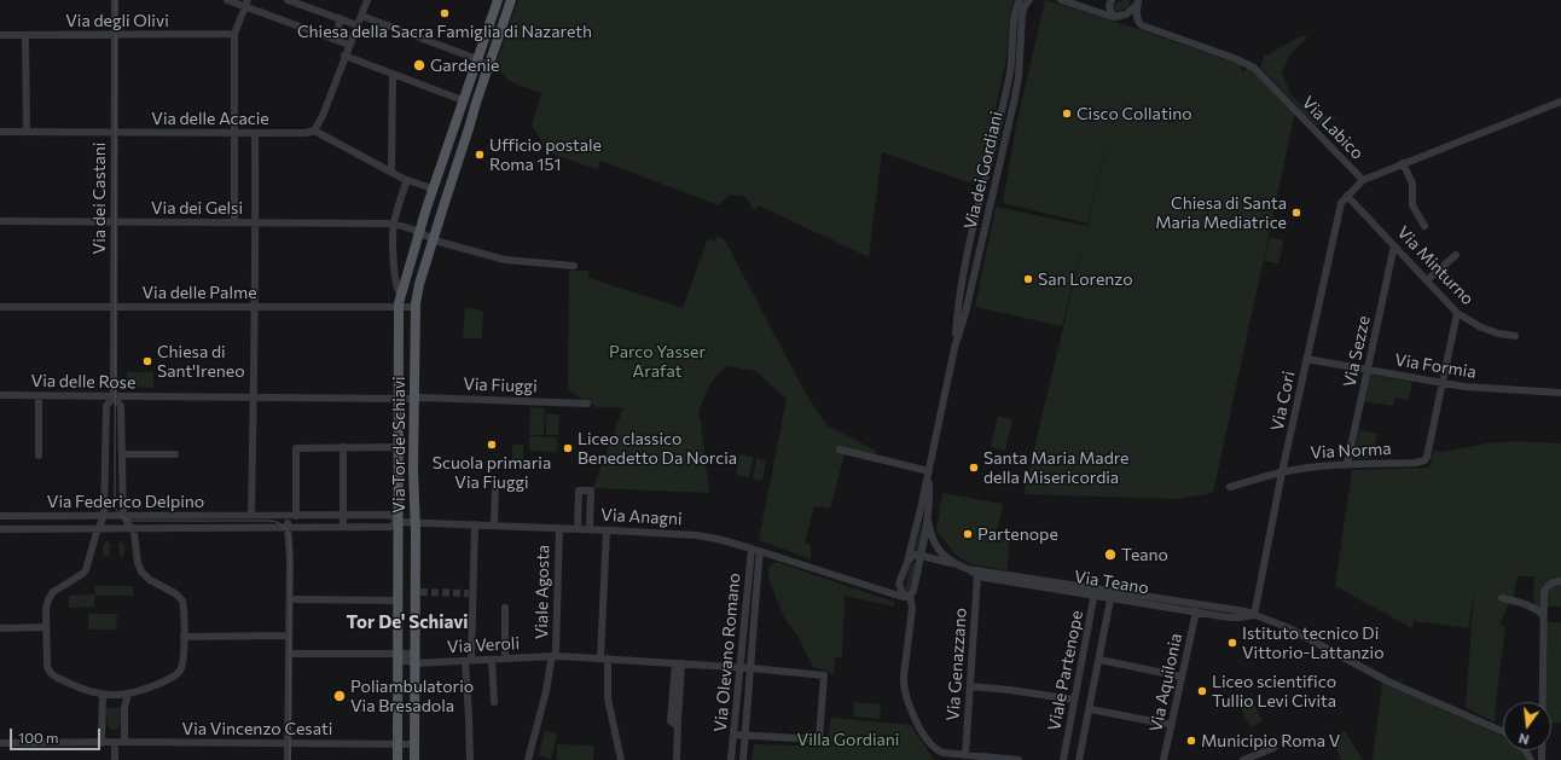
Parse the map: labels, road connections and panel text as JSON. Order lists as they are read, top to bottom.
{
  "streets": {
    "main road": ["Via Tor de' Schiavi"],
    "street": [
      "Via degli Olivi",
      "Via delle Acacie",
      "Via Labico",
      "Via dei Gordiani",
      "Via dei Castani",
      "Via dei Gelsi",
      "Via Minturno",
      "Via delle Palme",
      "Via Sezze",
      "Via Formia",
      "Via delle Rose",
      "Via Fiuggi",
      "Via Cori",
      "Via Norma",
      "Via Federico Delpino",
      "Via Anagni",
      "Via Teano",
      "Viale Agosta",
      "Via Veroli",
      "Via Olevano Romano",
      "Via Genazzano",
      "Viale Partenope",
      "Via Aquilonia",
      "Via Vincenzo Cesati"
    ]
  },
  "crossings": [
    ["Via degli Olivi", "Via dei Castani"],
    ["Via delle Acacie", "Via dei Castani"],
    ["Via dei Gordiani", "Via Anagni"],
    ["Via dei Gordiani", "Via Teano"],
    ["Via dei Gordiani", "Via Genazzano"],
    ["Via dei Castani", "Via dei Gelsi"],
    ["Via dei Castani", "Via delle Palme"],
    ["Via dei Castani", "Via delle Rose"],
    ["Via dei Gelsi", "Via Tor de' Schiavi"],
    ["Via Minturno", "Via Sezze"],
    ["Via Minturno", "Via Cori"],
    ["Via delle Palme", "Via Tor de' Schiavi"],
    ["Via Sezze", "Via Formia"],
    ["Via Sezze", "Via Norma"],
    ["Via Formia", "Via Cori"],
    ["Via Formia", "Via Norma"],
    ["Via delle Rose", "Via Fiuggi"],
    ["Via delle Rose", "Via Tor de' Schiavi"],
    ["Via Fiuggi", "Via Tor de' Schiavi"],
    ["Via Cori", "Via Norma"],
    ["Via Cori", "Via Teano"],
    ["Via Tor de' Schiavi", "Via Anagni"],
    ["Via Tor de' Schiavi", "Via Veroli"],
    ["Via Tor de' Schiavi", "Via Vincenzo Cesati"],
    ["Via Anagni", "Viale Agosta"],
    ["Via Anagni", "Via Olevano Romano"],
    ["Via Teano", "Via Genazzano"],
    ["Via Teano", "Viale Partenope"],
    ["Via Teano", "Via Aquilonia"],
    ["Viale Agosta", "Via Veroli"],
    ["Via Veroli", "Via Olevano Romano"]
  ],
  "districts": ["Tor De' Schiavi"],
  "parks": ["Parco Yasser Arafat", "Villa Gordiani"],
  "places": [
    "Chiesa della Sacra Famiglia di Nazareth",
    "Gardenie",
    "Cisco Collatino",
    "Ufficio postale Roma 151",
    "Chiesa di Santa Maria Mediatrice",
    "San Lorenzo",
    "Chiesa di Sant'Ireneo",
    "Scuola primaria Via Fiuggi",
    "Liceo classico Benedetto Da Norcia",
    "Santa Maria Madre della Misericordia",
    "Partenope",
    "Teano",
    "Istituto tecnico Di Vittorio-Lattanzio",
    "Liceo scientifico Tullio Levi Civita",
    "Poliambulatorio Via Bresadola",
    "Municipio Roma V"
  ],
  "scale_bar": "100 m",
  "north": "bottom"
}
